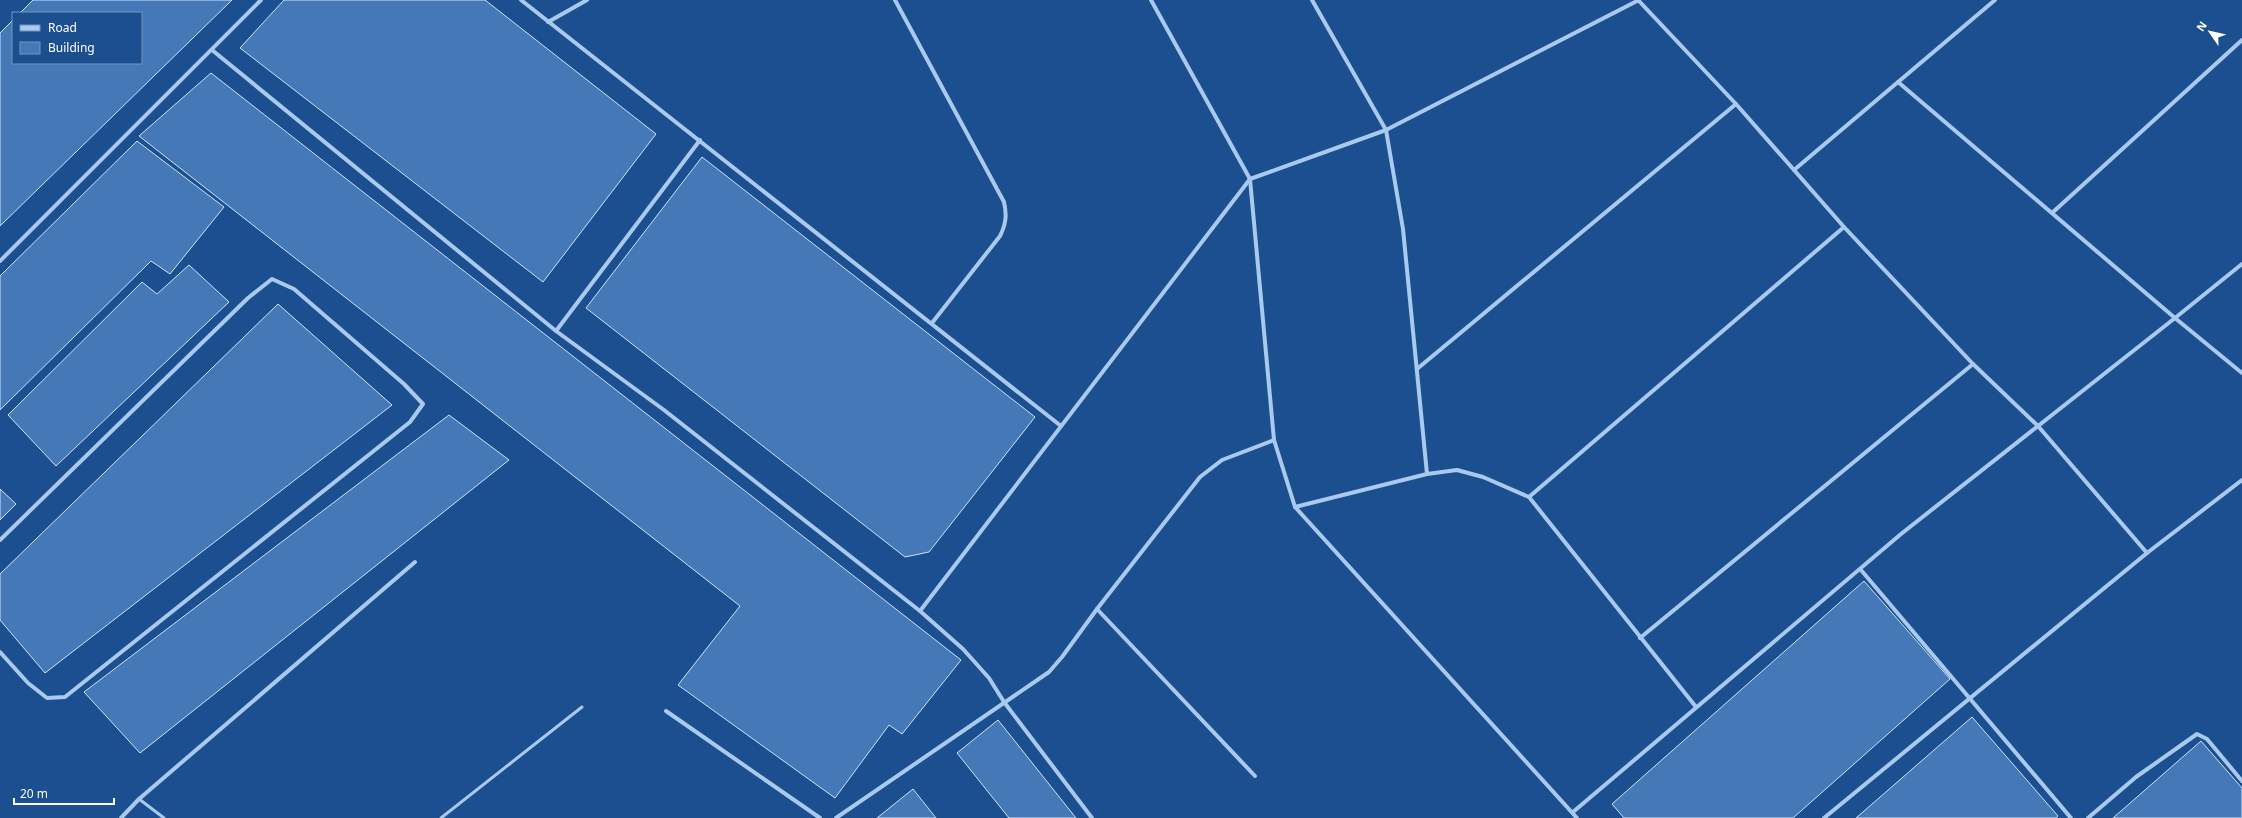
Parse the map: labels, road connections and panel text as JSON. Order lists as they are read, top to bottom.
{
  "legend": ["Road", "Building"],
  "scale_bar": "20 m",
  "north": "top left"
}
